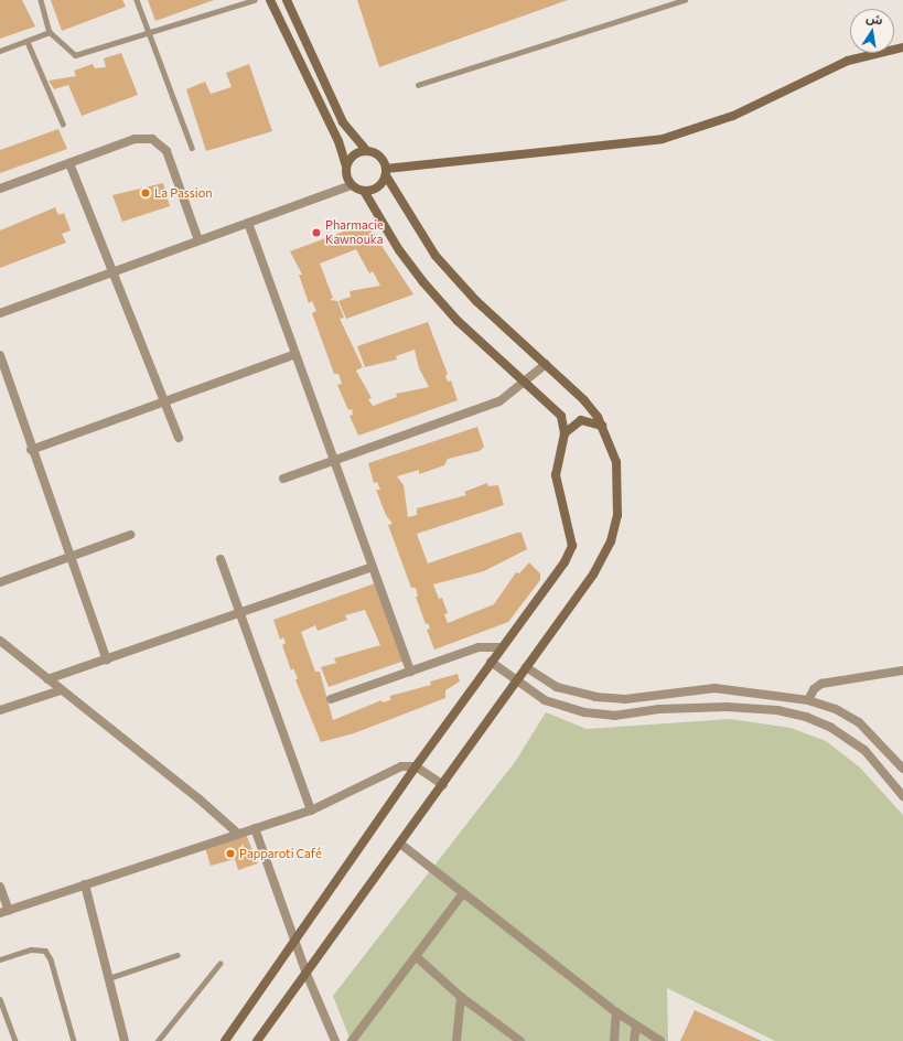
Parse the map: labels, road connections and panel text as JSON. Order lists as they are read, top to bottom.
{
  "places": ["La Passion", "Pharmacie Kawnouka", "Papparoti Café"],
  "north": "top"
}
